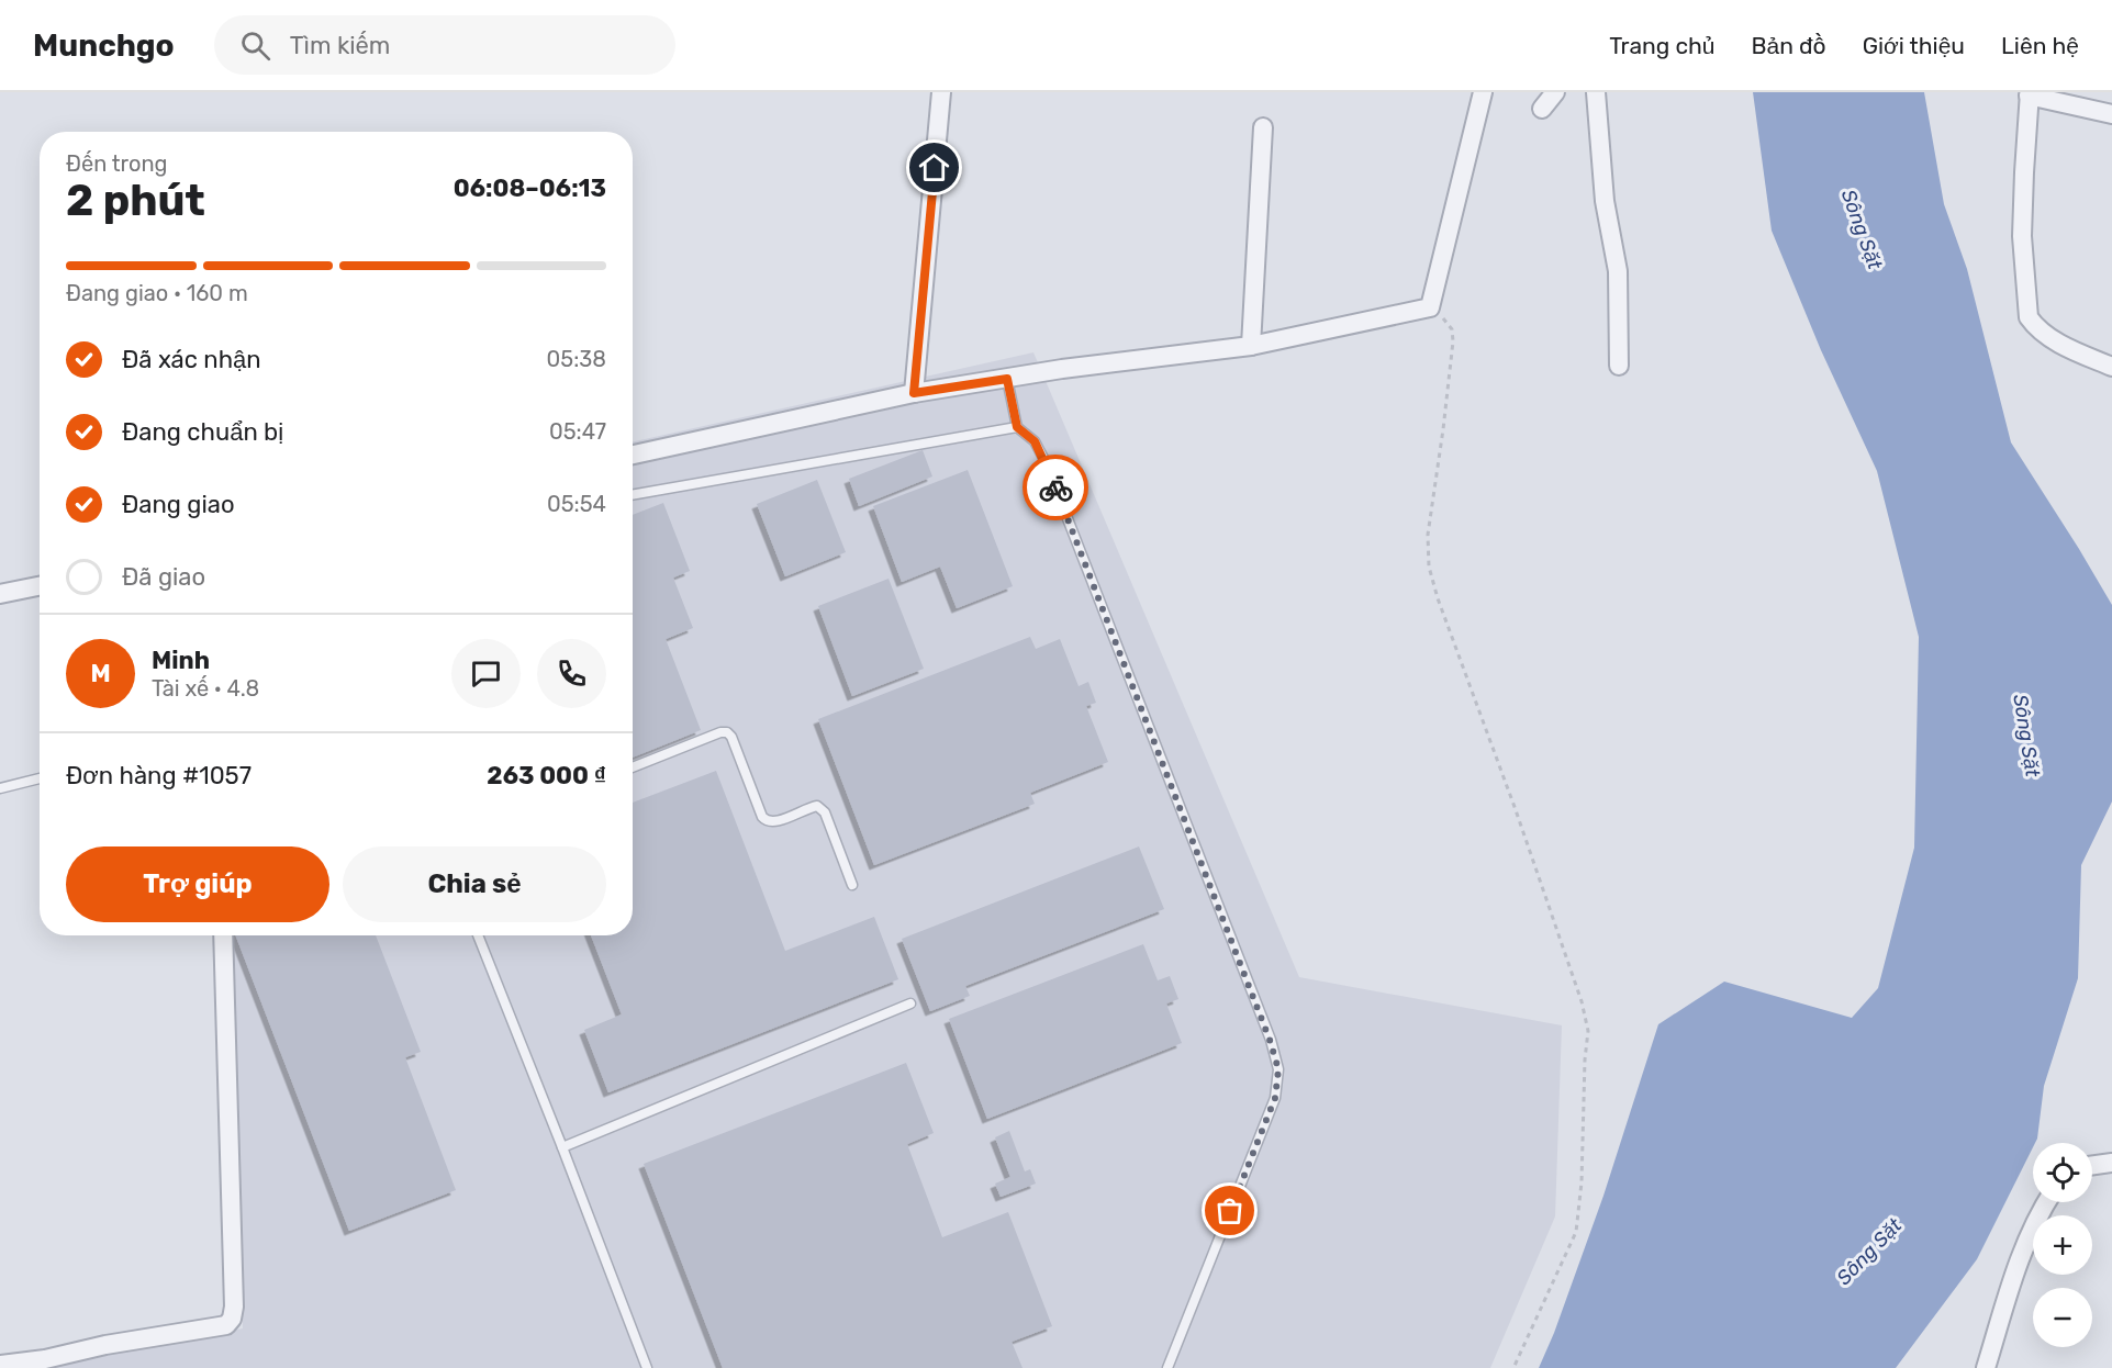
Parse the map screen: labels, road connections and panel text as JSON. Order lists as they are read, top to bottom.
{
  "water": ["Sông Sặt"],
  "page": {
    "header": "Munchgo",
    "search": "Tìm kiếm",
    "nav": [
      "Trang chủ",
      "Bản đồ",
      "Giới thiệu",
      "Liên hệ"
    ],
    "heading": ["2 phút", "Đến trong", "06:08–06:13"],
    "panel": [
      "Minh",
      "Tài xế · 4.8",
      "Đơn hàng #1057",
      "263 000 ₫"
    ],
    "bar": "Đang giao · 160 m",
    "list": [
      ["Đã xác nhận", "05:38"],
      ["Đang chuẩn bị", "05:47"],
      ["Đang giao", "05:54"],
      "Đã giao"
    ],
    "round": "M",
    "buttons": ["Trợ giúp", "Chia sẻ"],
    "map_buttons": ["+", "−"]
  }
}
